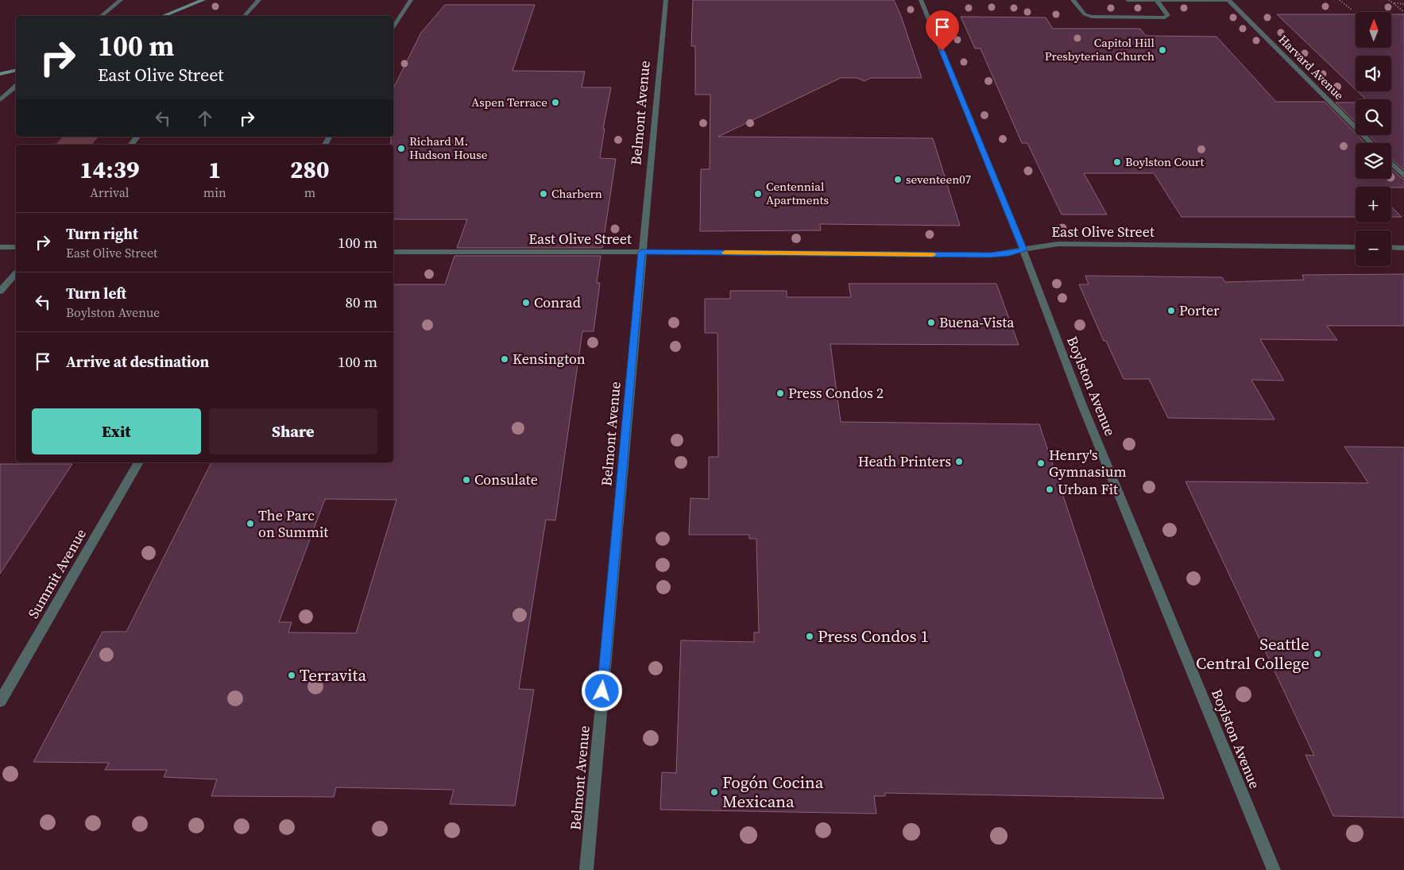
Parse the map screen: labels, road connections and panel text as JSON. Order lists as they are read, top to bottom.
{
  "streets": {
    "street": [
      "Harvard Avenue",
      "Belmont Avenue",
      "East Olive Street",
      "Boylston Avenue",
      "Summit Avenue"
    ]
  },
  "crossings": [
    ["Belmont Avenue", "East Olive Street"],
    ["East Olive Street", "Boylston Avenue"]
  ],
  "places": [
    "Capitol Hill Presbyterian Church",
    "Aspen Terrace",
    "Richard M. Hudson House",
    "Boylston Court",
    "seventeen07",
    "Charbern",
    "Centennial Apartments",
    "Conrad",
    "Porter",
    "Buena-Vista",
    "Kensington",
    "Press Condos 2",
    "Heath Printers",
    "Henry's Gymnasium",
    "Consulate",
    "Urban Fit",
    "The Parc on Summit",
    "Press Condos 1",
    "Seattle Central College",
    "Terravita",
    "Fogón Cocina Mexicana"
  ],
  "north": "top",
  "page": {
    "map_buttons": ["+", "−"],
    "turn": ["100 m", "East Olive Street"],
    "eta": [
      "14:39",
      "Arrival",
      "1",
      "min",
      "280",
      "m"
    ],
    "list": [
      {
        "name": "Turn right",
        "note": "East Olive Street",
        "value": "100 m"
      },
      {
        "name": "Turn left",
        "note": "Boylston Avenue",
        "value": "80 m"
      },
      {
        "name": "Arrive at destination",
        "value": "100 m"
      }
    ],
    "buttons": ["Exit", "Share"]
  }
}
